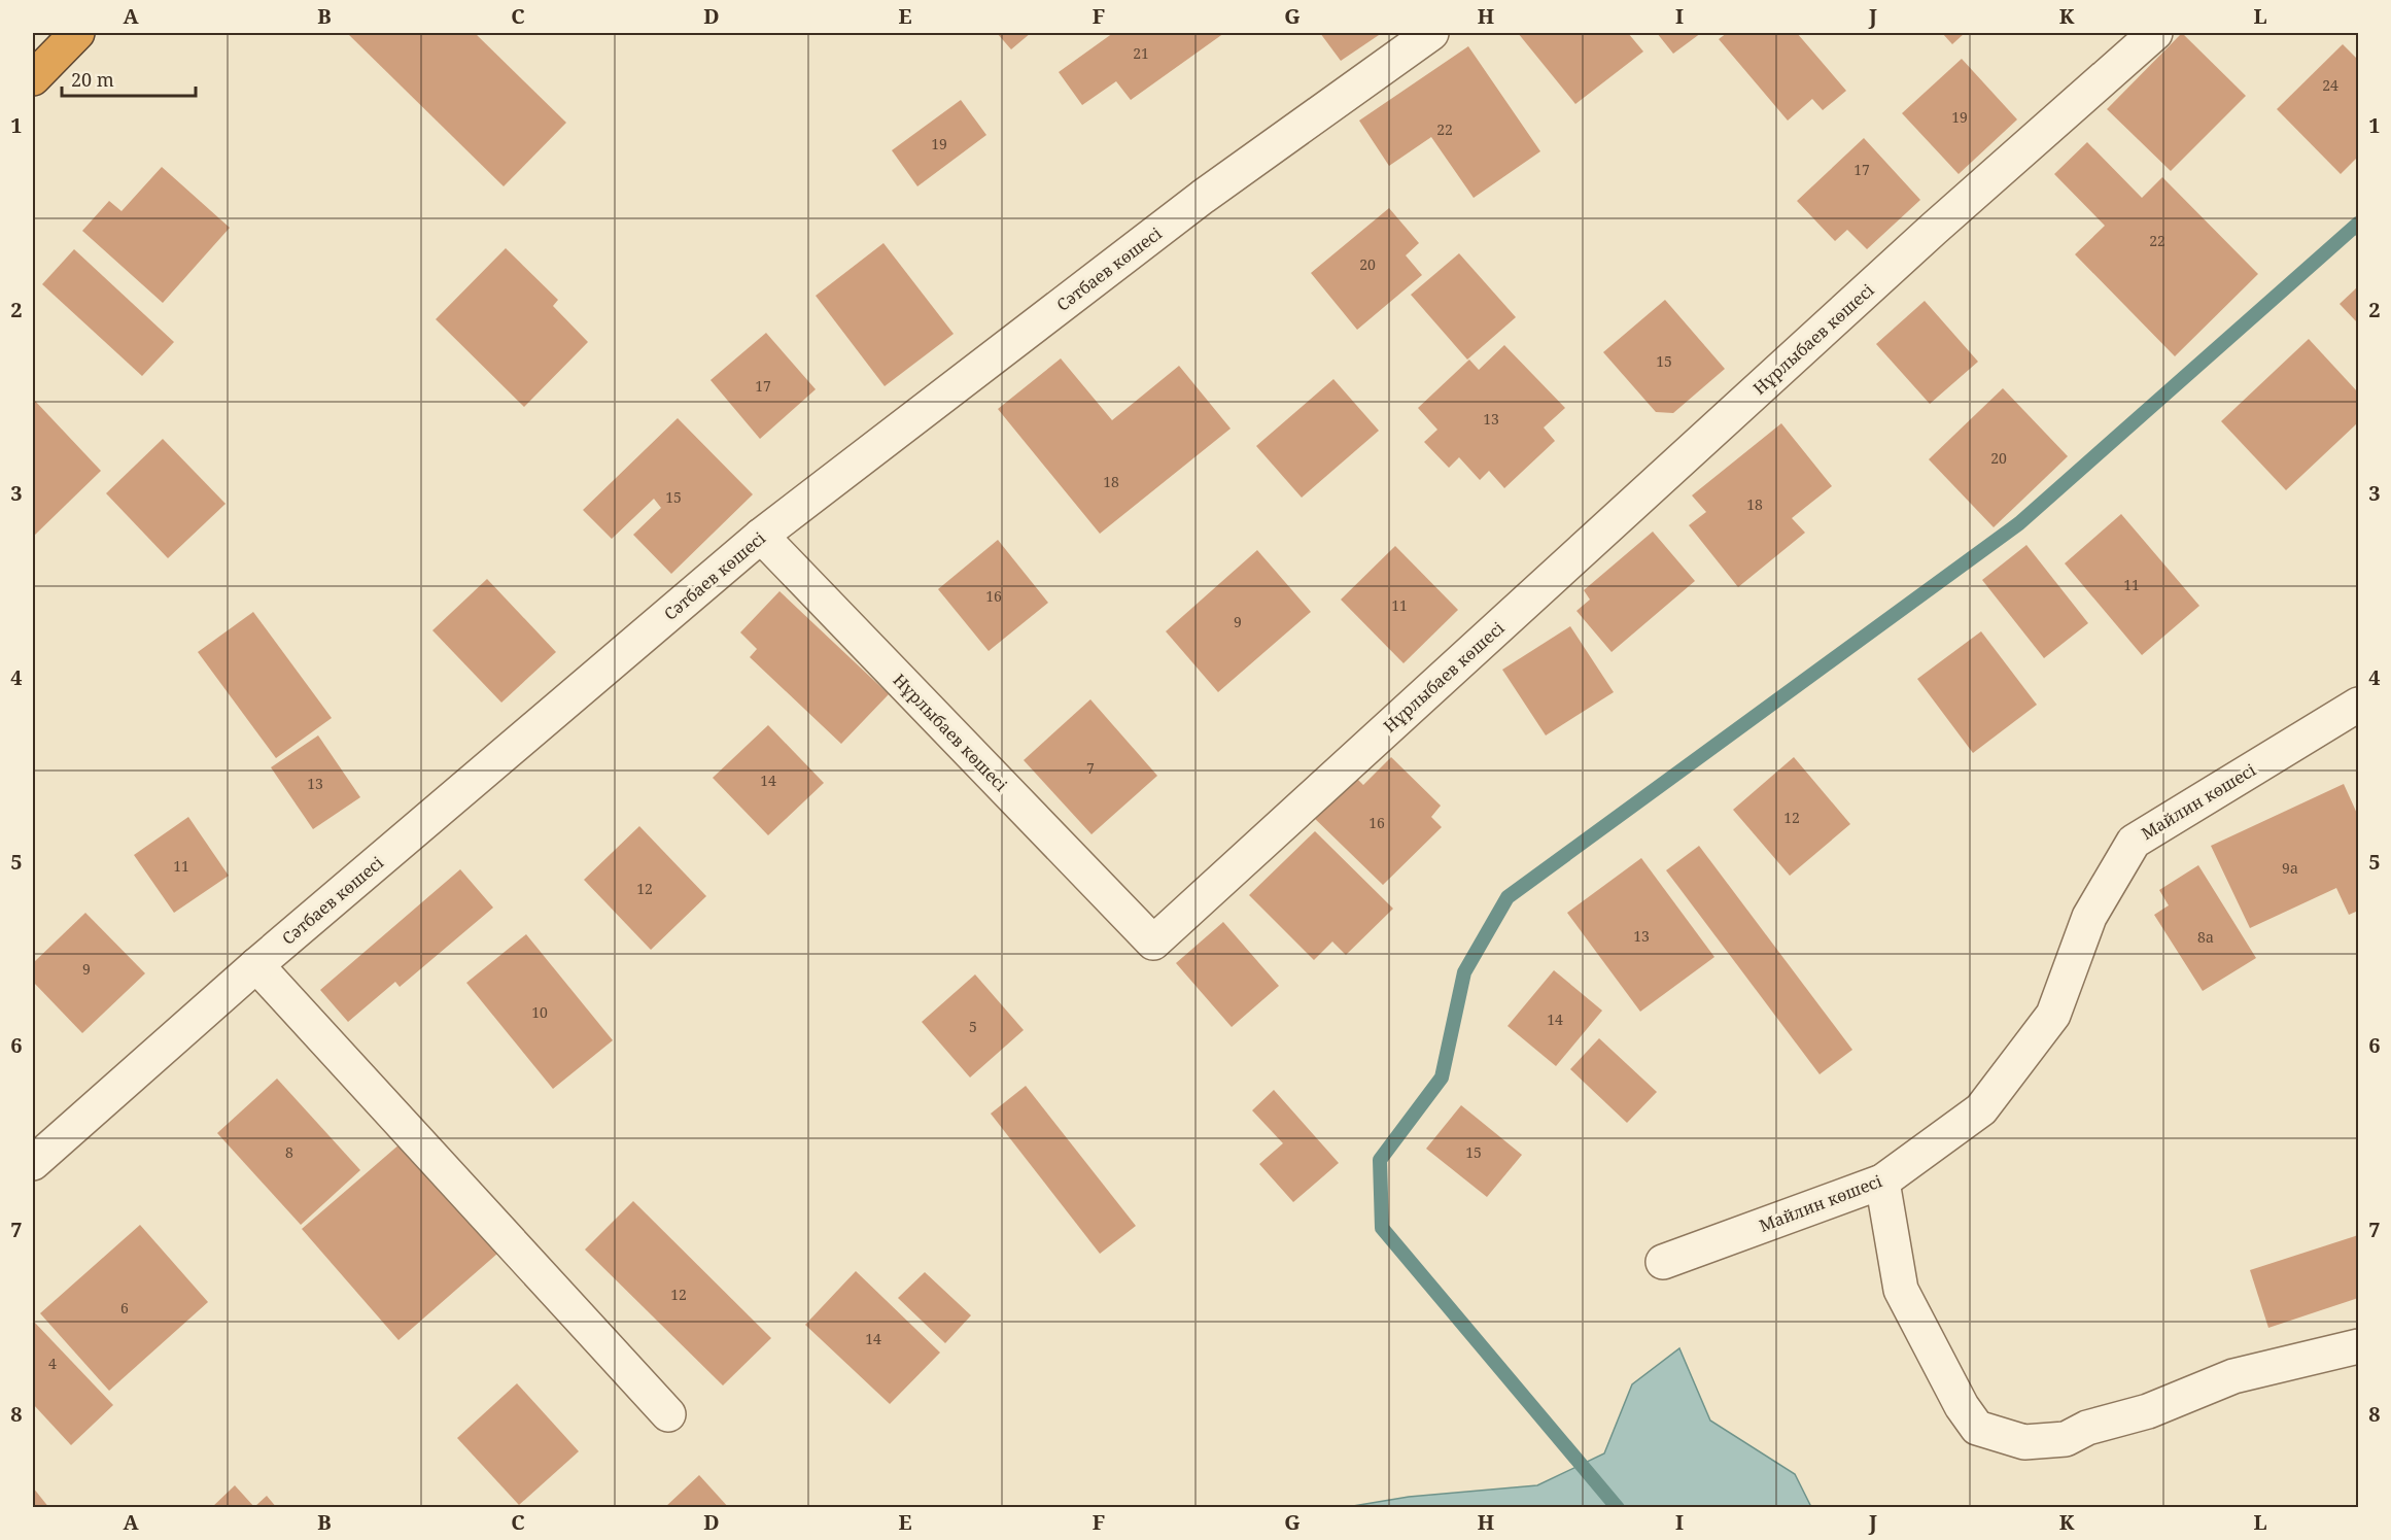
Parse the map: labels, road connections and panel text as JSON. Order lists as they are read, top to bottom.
{
  "streets": {
    "street": ["Сәтбаев көшесі", "Нұрлыбаев көшесі", "Майлин көшесі"]
  },
  "crossings": [
    ["Сәтбаев көшесі", "Нұрлыбаев көшесі"]
  ],
  "house_numbers": [
    "21",
    "24",
    "19",
    "22",
    "19",
    "17",
    "22",
    "20",
    "15",
    "17",
    "13",
    "20",
    "18",
    "15",
    "18",
    "11",
    "16",
    "11",
    "9",
    "7",
    "14",
    "13",
    "12",
    "16",
    "11",
    "9а",
    "12",
    "13",
    "8а",
    "9",
    "10",
    "14",
    "5",
    "8",
    "15",
    "12",
    "6",
    "14",
    "4"
  ],
  "scale_bar": "20 m",
  "grid": {
    "columns": [
      "A",
      "B",
      "C",
      "D",
      "E",
      "F",
      "G",
      "H",
      "I",
      "J",
      "K",
      "L"
    ],
    "rows": [
      "1",
      "2",
      "3",
      "4",
      "5",
      "6",
      "7",
      "8"
    ]
  }
}
